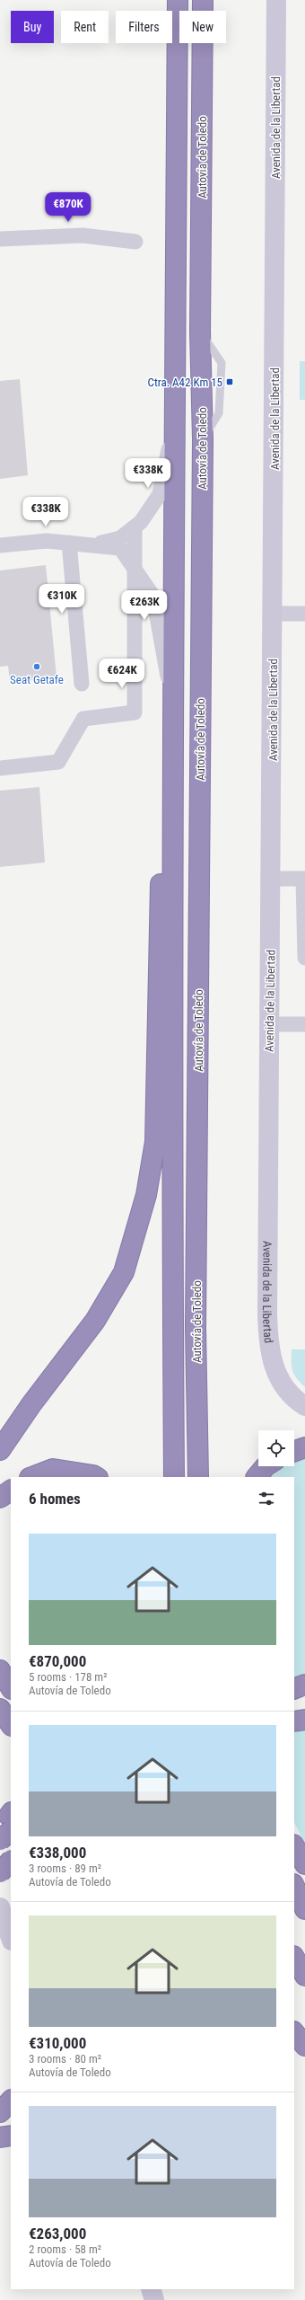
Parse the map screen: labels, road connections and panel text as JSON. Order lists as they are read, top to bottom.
{
  "streets": {
    "highway": ["Autovía de Toledo"],
    "street": ["Avenida de la Libertad"]
  },
  "places": {
    "transit": ["Ctra. A42 Km 15"],
    "other": ["Seat Getafe"]
  },
  "page": {
    "chip": [
      "Buy",
      "Rent",
      "Filters",
      "New"
    ],
    "price": [
      "€870K",
      "€338K",
      "€338K",
      "€310K",
      "€263K",
      "€624K"
    ],
    "heading": "6 homes",
    "list": [
      {
        "name": "€870,000",
        "note": "5 rooms · 178 m² · Autovía de Toledo"
      },
      {
        "name": "€338,000",
        "note": "3 rooms · 89 m² · Autovía de Toledo"
      },
      {
        "name": "€310,000",
        "note": "3 rooms · 80 m² · Autovía de Toledo"
      },
      {
        "name": "€263,000",
        "note": "2 rooms · 58 m² · Autovía de Toledo"
      }
    ]
  }
}
